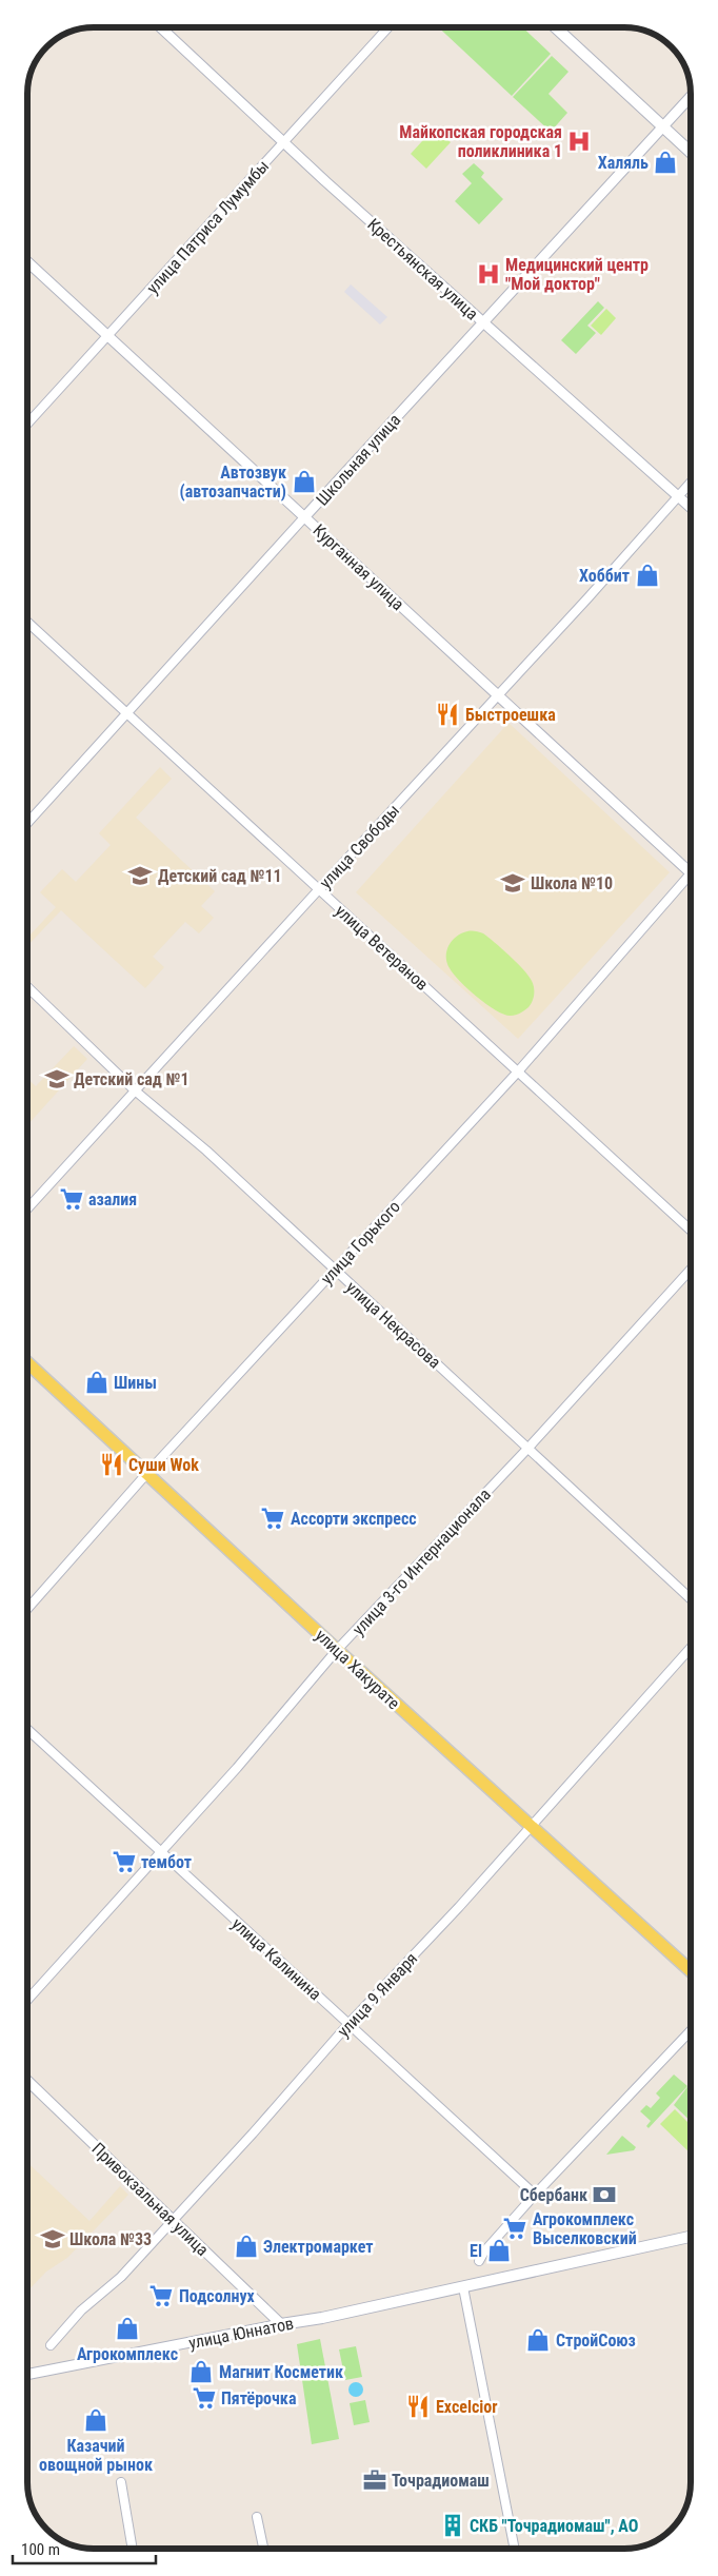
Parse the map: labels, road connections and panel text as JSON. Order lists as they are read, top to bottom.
{
  "streets": {
    "main road": ["улица Хакурате", "улица Юннатов"],
    "street": [
      "улица Патриса Лумумбы",
      "Крестьянская улица",
      "Школьная улица",
      "Курганная улица",
      "улица Свободы",
      "улица Ветеранов",
      "улица Горького",
      "улица Некрасова",
      "улица 3-го Интернационала",
      "улица Калинина",
      "улица 9 Января",
      "Привокзальная улица"
    ]
  },
  "crossings": [
    ["улица Патриса Лумумбы", "Крестьянская улица"],
    ["улица Патриса Лумумбы", "Курганная улица"],
    ["Крестьянская улица", "Школьная улица"],
    ["Крестьянская улица", "улица Свободы"],
    ["Школьная улица", "Курганная улица"],
    ["Школьная улица", "улица Ветеранов"],
    ["Курганная улица", "улица Свободы"],
    ["Курганная улица", "улица Горького"],
    ["улица Свободы", "улица Ветеранов"],
    ["улица Свободы", "улица Некрасова"],
    ["улица Ветеранов", "улица Горького"],
    ["улица Горького", "улица Некрасова"],
    ["улица Горького", "улица Хакурате"],
    ["улица Некрасова", "улица 3-го Интернационала"],
    ["улица 3-го Интернационала", "улица Хакурате"],
    ["улица 3-го Интернационала", "улица Калинина"],
    ["улица Хакурате", "улица 9 Января"],
    ["улица Калинина", "улица 9 Января"],
    ["улица 9 Января", "Привокзальная улица"],
    ["Привокзальная улица", "улица Юннатов"]
  ],
  "places": {
    "hospital": ["Майкопская городская поликлиника 1", "Медицинский центр \"Мой доктор\""],
    "shop": [
      "Халяль",
      "Автозвук (автозапчасти)",
      "Хоббит",
      "Шины",
      "Электромаркет",
      "El",
      "Агрокомплекс",
      "СтройСоюз",
      "Магнит Косметик",
      "Казачий овощной рынок"
    ],
    "restaurant": ["Быстроешка", "Суши Wok", "Excelcior"],
    "school or university": [
      "Детский сад №11",
      "Школа №10",
      "Детский сад №1",
      "Школа №33"
    ],
    "supermarket": [
      "азалия",
      "Ассорти экспресс",
      "тембот",
      "Агрокомплекс Выселковский",
      "Подсолнух",
      "Пятёрочка"
    ],
    "bank": ["Сбербанк"],
    "office": ["Точрадиомаш"],
    "building": ["СКБ \"Точрадиомаш\", АО"]
  },
  "scale_bar": "100 m"
}
